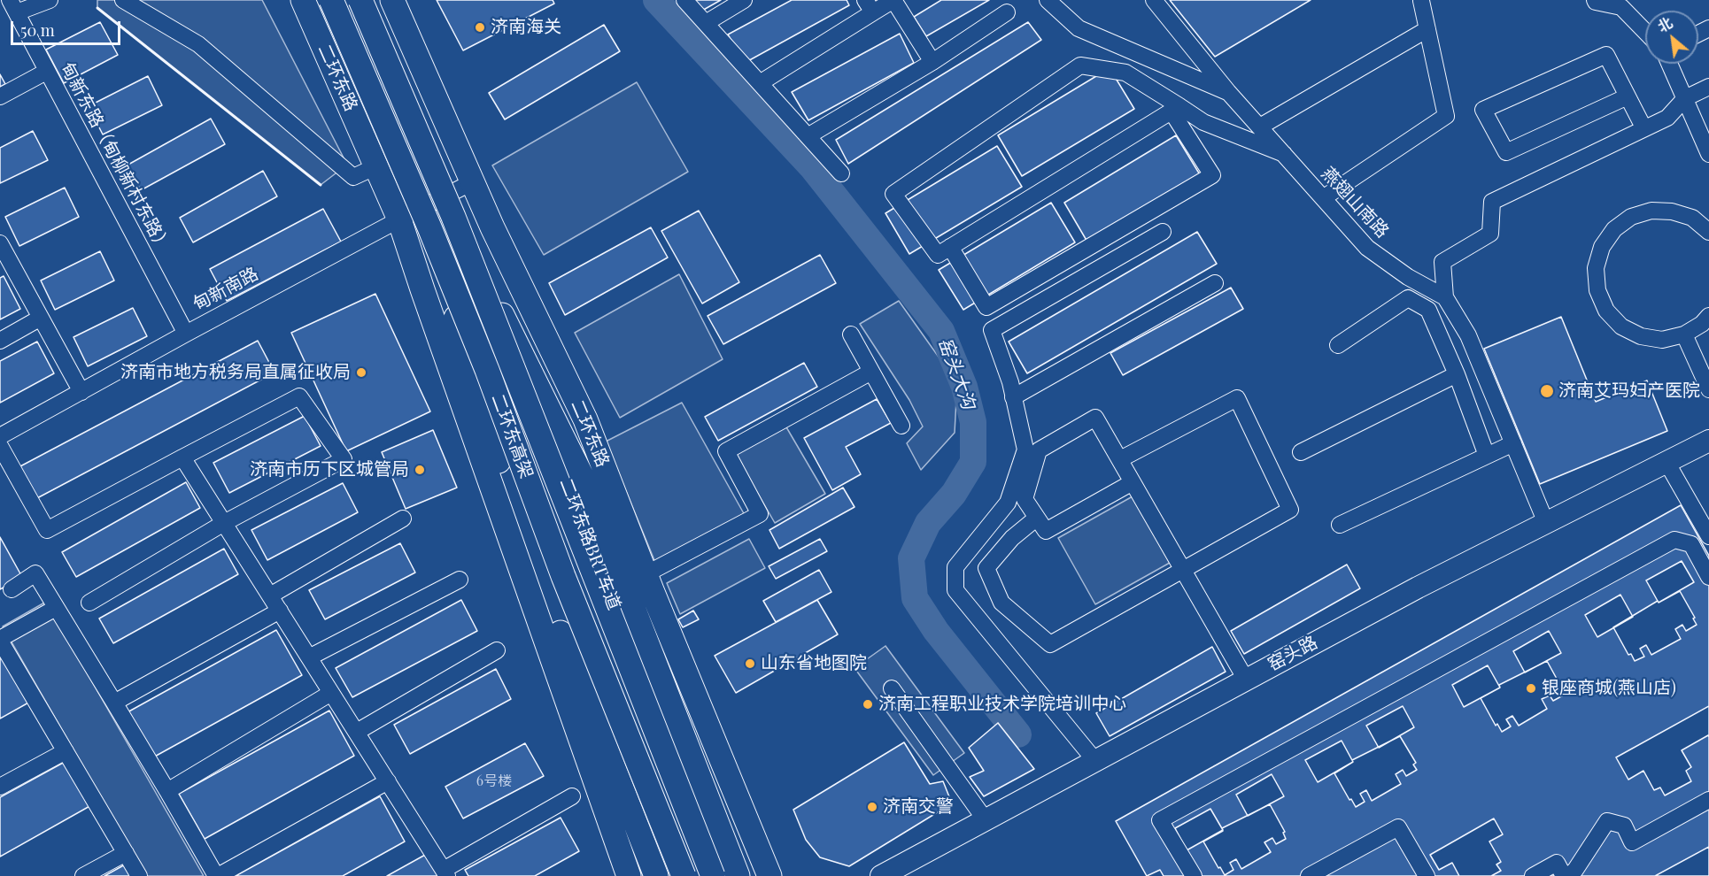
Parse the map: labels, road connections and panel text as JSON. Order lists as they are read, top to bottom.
{
  "streets": {
    "highway": ["二环东路", "二环东高架"],
    "main road": ["窑头路"],
    "street": [
      "甸新东路（甸柳新村东路）",
      "燕翅山南路",
      "甸新南路",
      "二环东路BRT车道"
    ]
  },
  "crossings": [
    ["二环东路", "甸新南路"],
    ["甸新东路（甸柳新村东路）", "甸新南路"],
    ["二环东高架", "二环东路BRT车道"]
  ],
  "water": ["窑头大沟"],
  "places": [
    "济南海关",
    "济南市地方税务局直属征收局",
    "济南艾玛妇产医院",
    "济南市历下区城管局",
    "山东省地图院",
    "银座商城(燕山店)",
    "济南工程职业技术学院培训中心",
    "济南交警"
  ],
  "house_numbers": ["6号楼"],
  "scale_bar": "50 m",
  "north": "top left"
}
